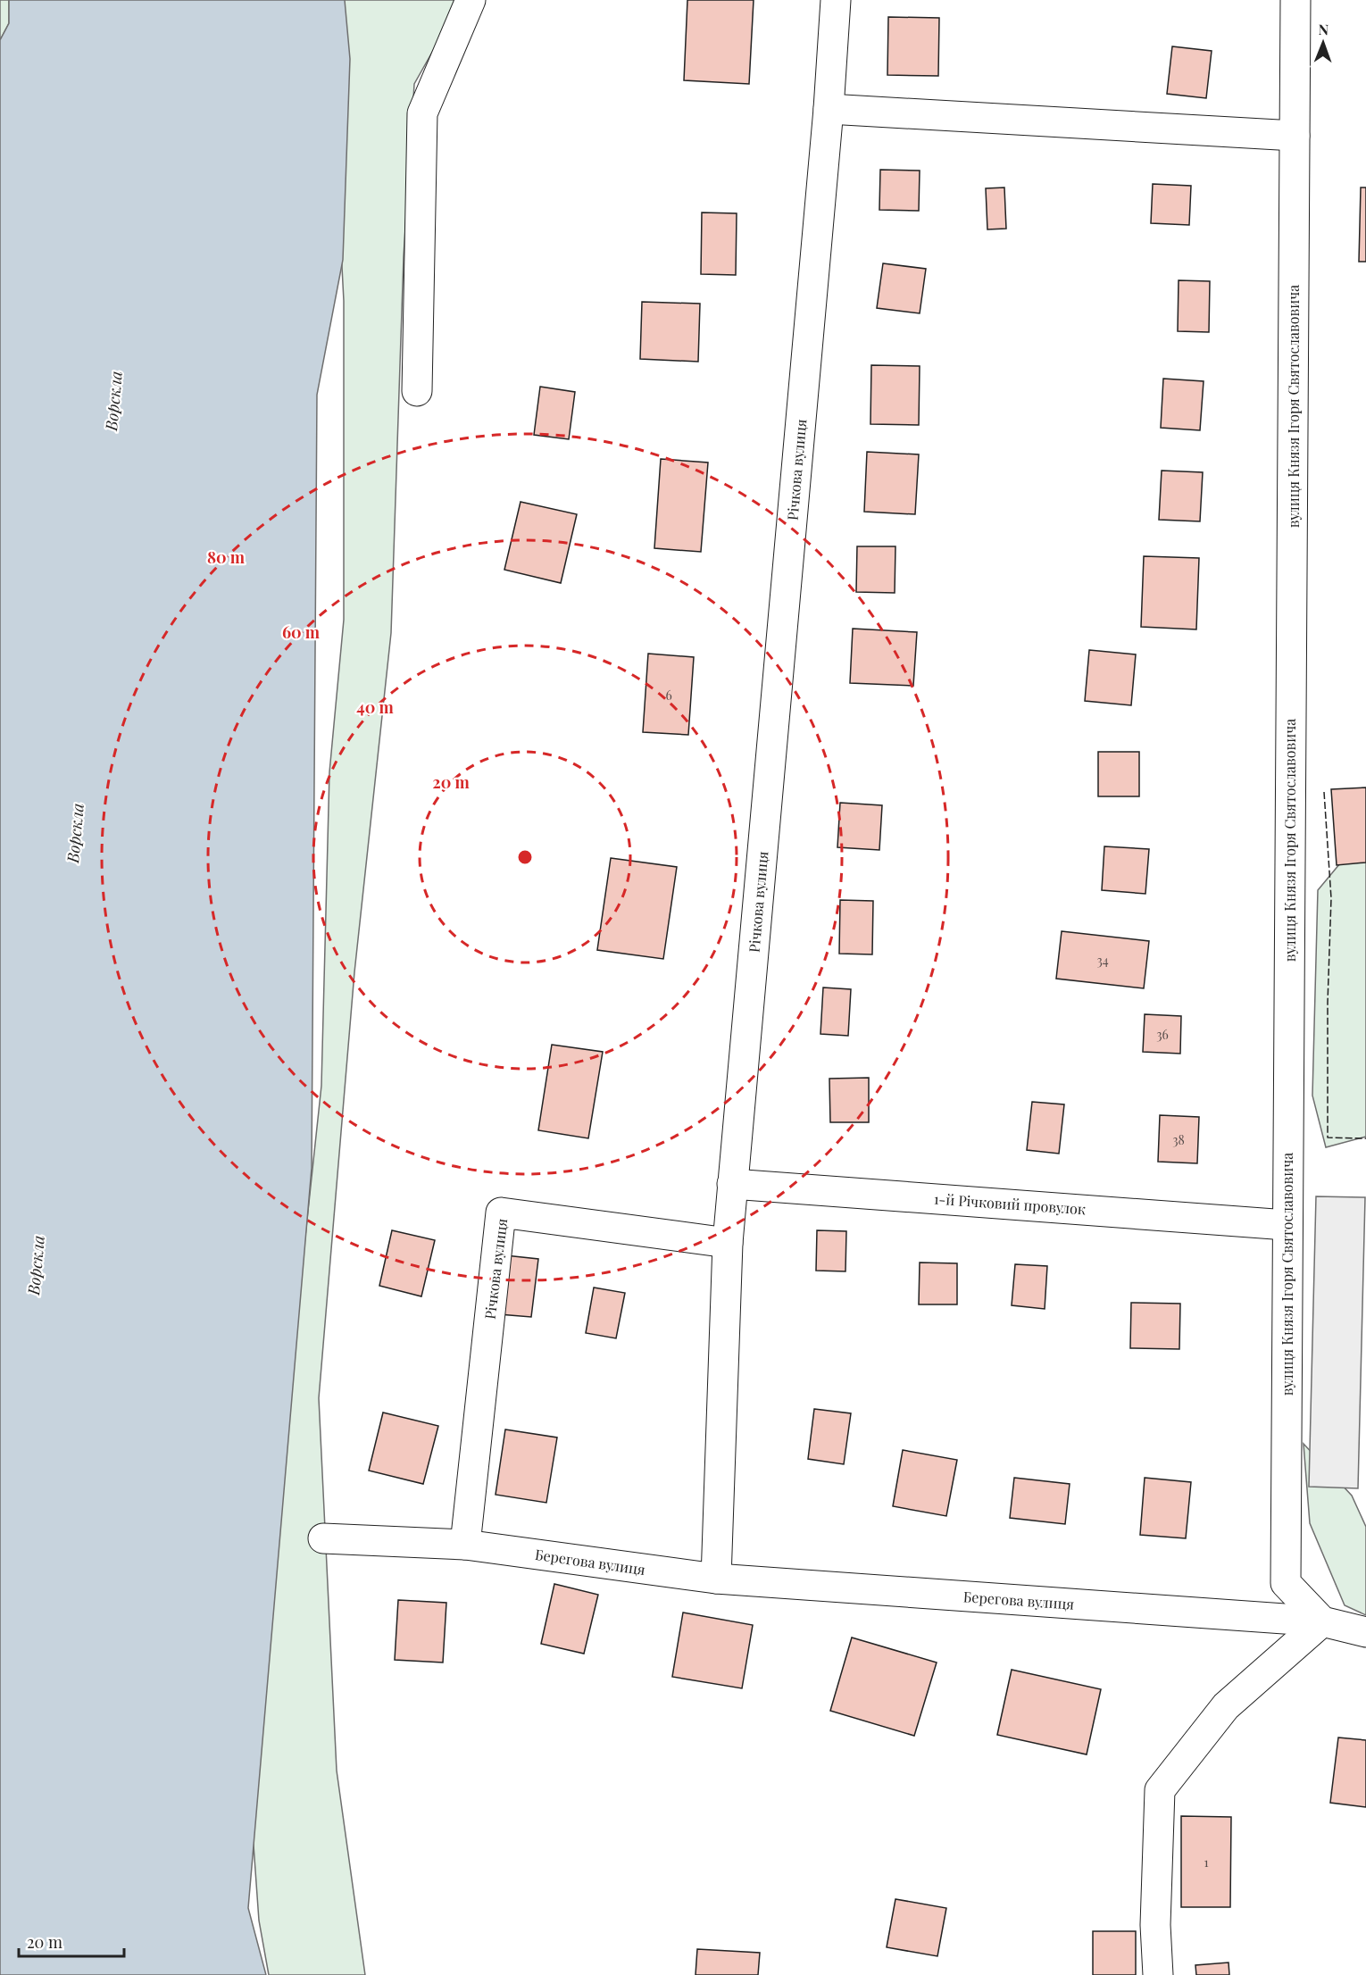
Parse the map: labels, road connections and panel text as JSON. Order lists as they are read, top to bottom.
{
  "streets": {
    "street": [
      "вулиця Князя Ігоря Святославовича",
      "Річкова вулиця",
      "1-й Річковий провулок",
      "Берегова вулиця"
    ]
  },
  "crossings": [
    ["вулиця Князя Ігоря Святославовича", "1-й Річковий провулок"],
    ["вулиця Князя Ігоря Святославовича", "Берегова вулиця"],
    ["Річкова вулиця", "1-й Річковий провулок"],
    ["Річкова вулиця", "Берегова вулиця"]
  ],
  "water": ["Ворскла"],
  "house_numbers": [
    "6",
    "34",
    "36",
    "38",
    "1"
  ],
  "scale_bar": "20 m",
  "north": "top",
  "rings": [
    "80 m",
    "60 m",
    "40 m",
    "20 m"
  ]
}
